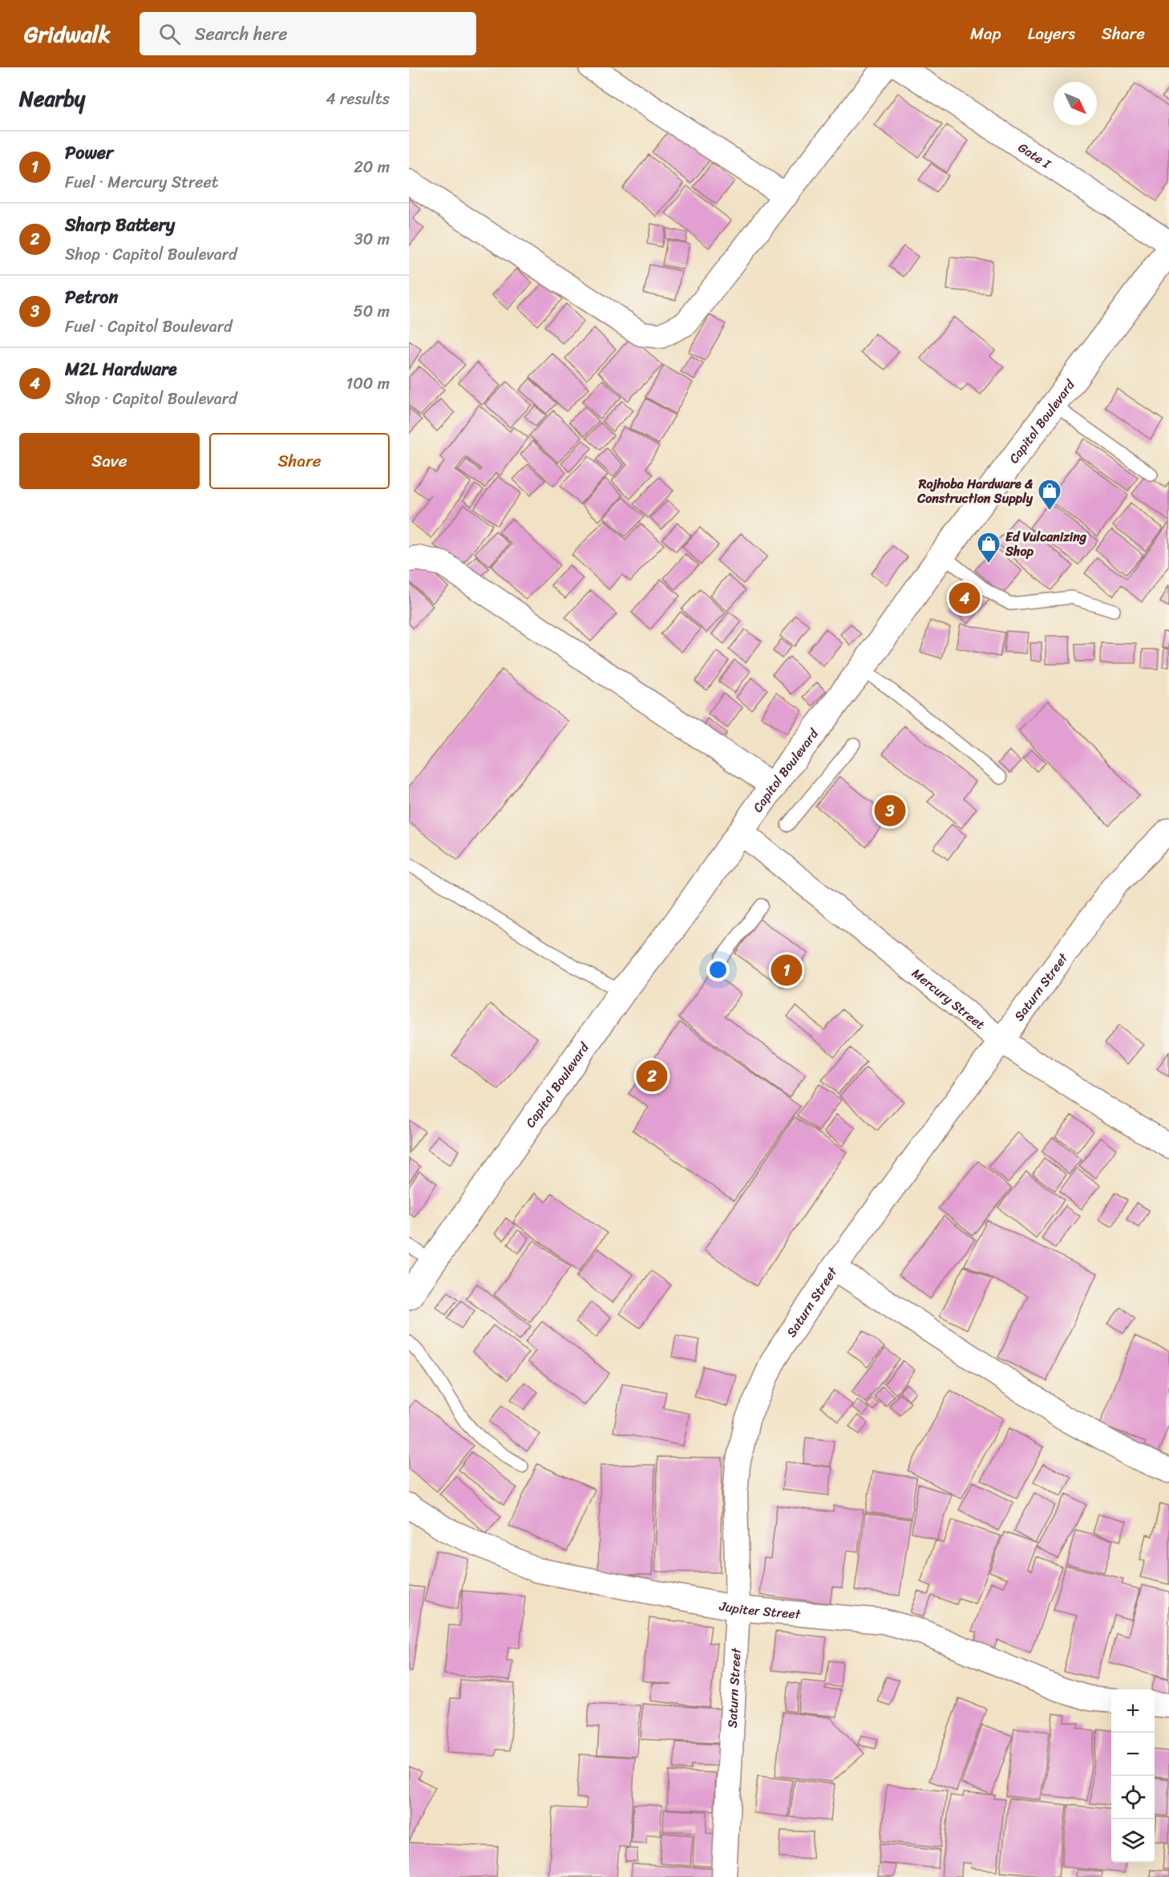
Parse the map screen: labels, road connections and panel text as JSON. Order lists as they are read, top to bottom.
{
  "streets": {
    "main road": ["Capitol Boulevard"],
    "street": [
      "Gate I",
      "Saturn Street",
      "Mercury Street",
      "Jupiter Street"
    ]
  },
  "crossings": [
    ["Capitol Boulevard", "Mercury Street"],
    ["Saturn Street", "Mercury Street"],
    ["Saturn Street", "Jupiter Street"]
  ],
  "places": {
    "shop": ["Rojhoba Hardware & Construction Supply", "Ed Vulcanizing Shop"]
  },
  "north": "bottom right",
  "page": {
    "header": "Gridwalk",
    "search": "Search here",
    "nav": ["Map", "Layers", "Share"],
    "heading": ["Nearby", "4 results"],
    "list": [
      {
        "mark": "1",
        "name": "Power",
        "note": "Fuel · Mercury Street",
        "value": "20 m"
      },
      {
        "mark": "2",
        "name": "Sharp Battery",
        "note": "Shop · Capitol Boulevard",
        "value": "30 m"
      },
      {
        "mark": "3",
        "name": "Petron",
        "note": "Fuel · Capitol Boulevard",
        "value": "50 m"
      },
      {
        "mark": "4",
        "name": "M2L Hardware",
        "note": "Shop · Capitol Boulevard",
        "value": "100 m"
      }
    ],
    "buttons": ["Save", "Share"],
    "pins": [
      "4",
      "3",
      "1",
      "2"
    ],
    "map_buttons": ["+", "−"]
  }
}
